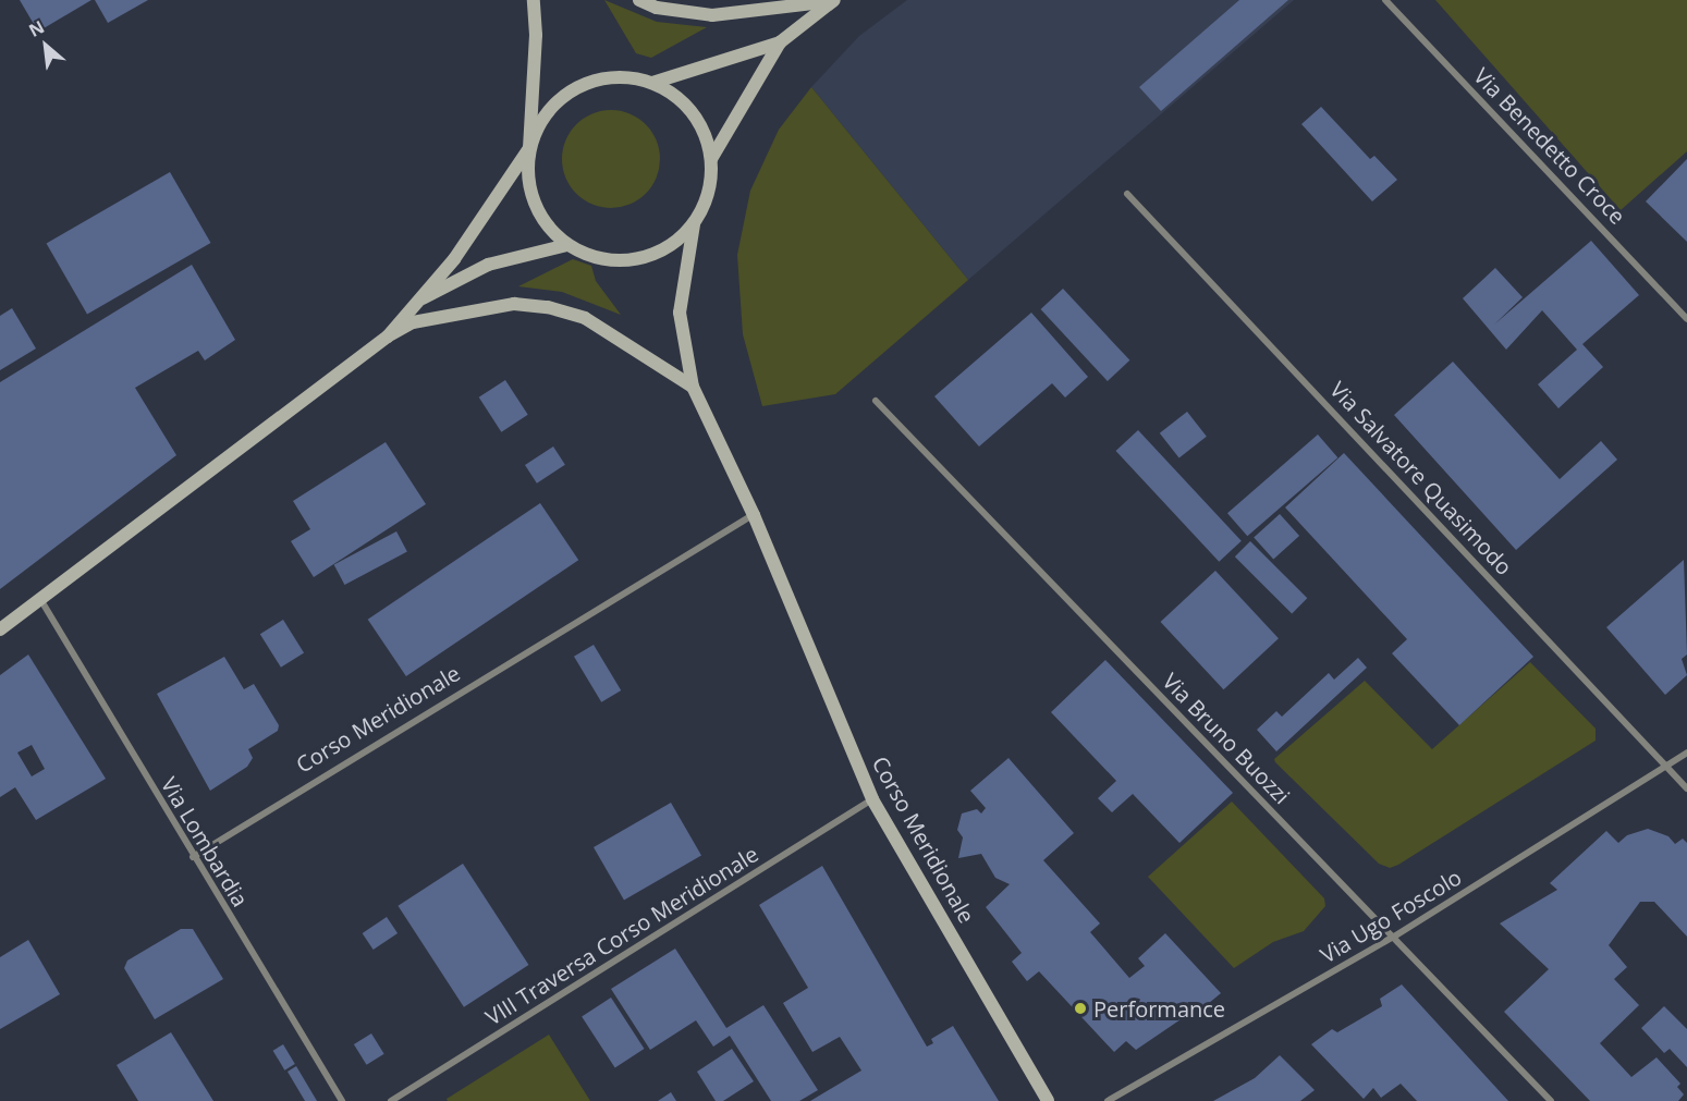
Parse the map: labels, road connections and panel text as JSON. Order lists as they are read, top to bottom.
{
  "streets": {
    "street": [
      "Via Benedetto Croce",
      "Via Salvatore Quasimodo",
      "Corso Meridionale",
      "Via Bruno Buozzi",
      "Via Lombardia",
      "Via Ugo Foscolo",
      "VIII Traversa Corso Meridionale"
    ]
  },
  "crossings": [
    ["Via Salvatore Quasimodo", "Via Ugo Foscolo"],
    ["Corso Meridionale", "Via Lombardia"],
    ["Corso Meridionale", "VIII Traversa Corso Meridionale"],
    ["Via Bruno Buozzi", "Via Ugo Foscolo"]
  ],
  "places": ["Performance"],
  "north": "top left"
}
